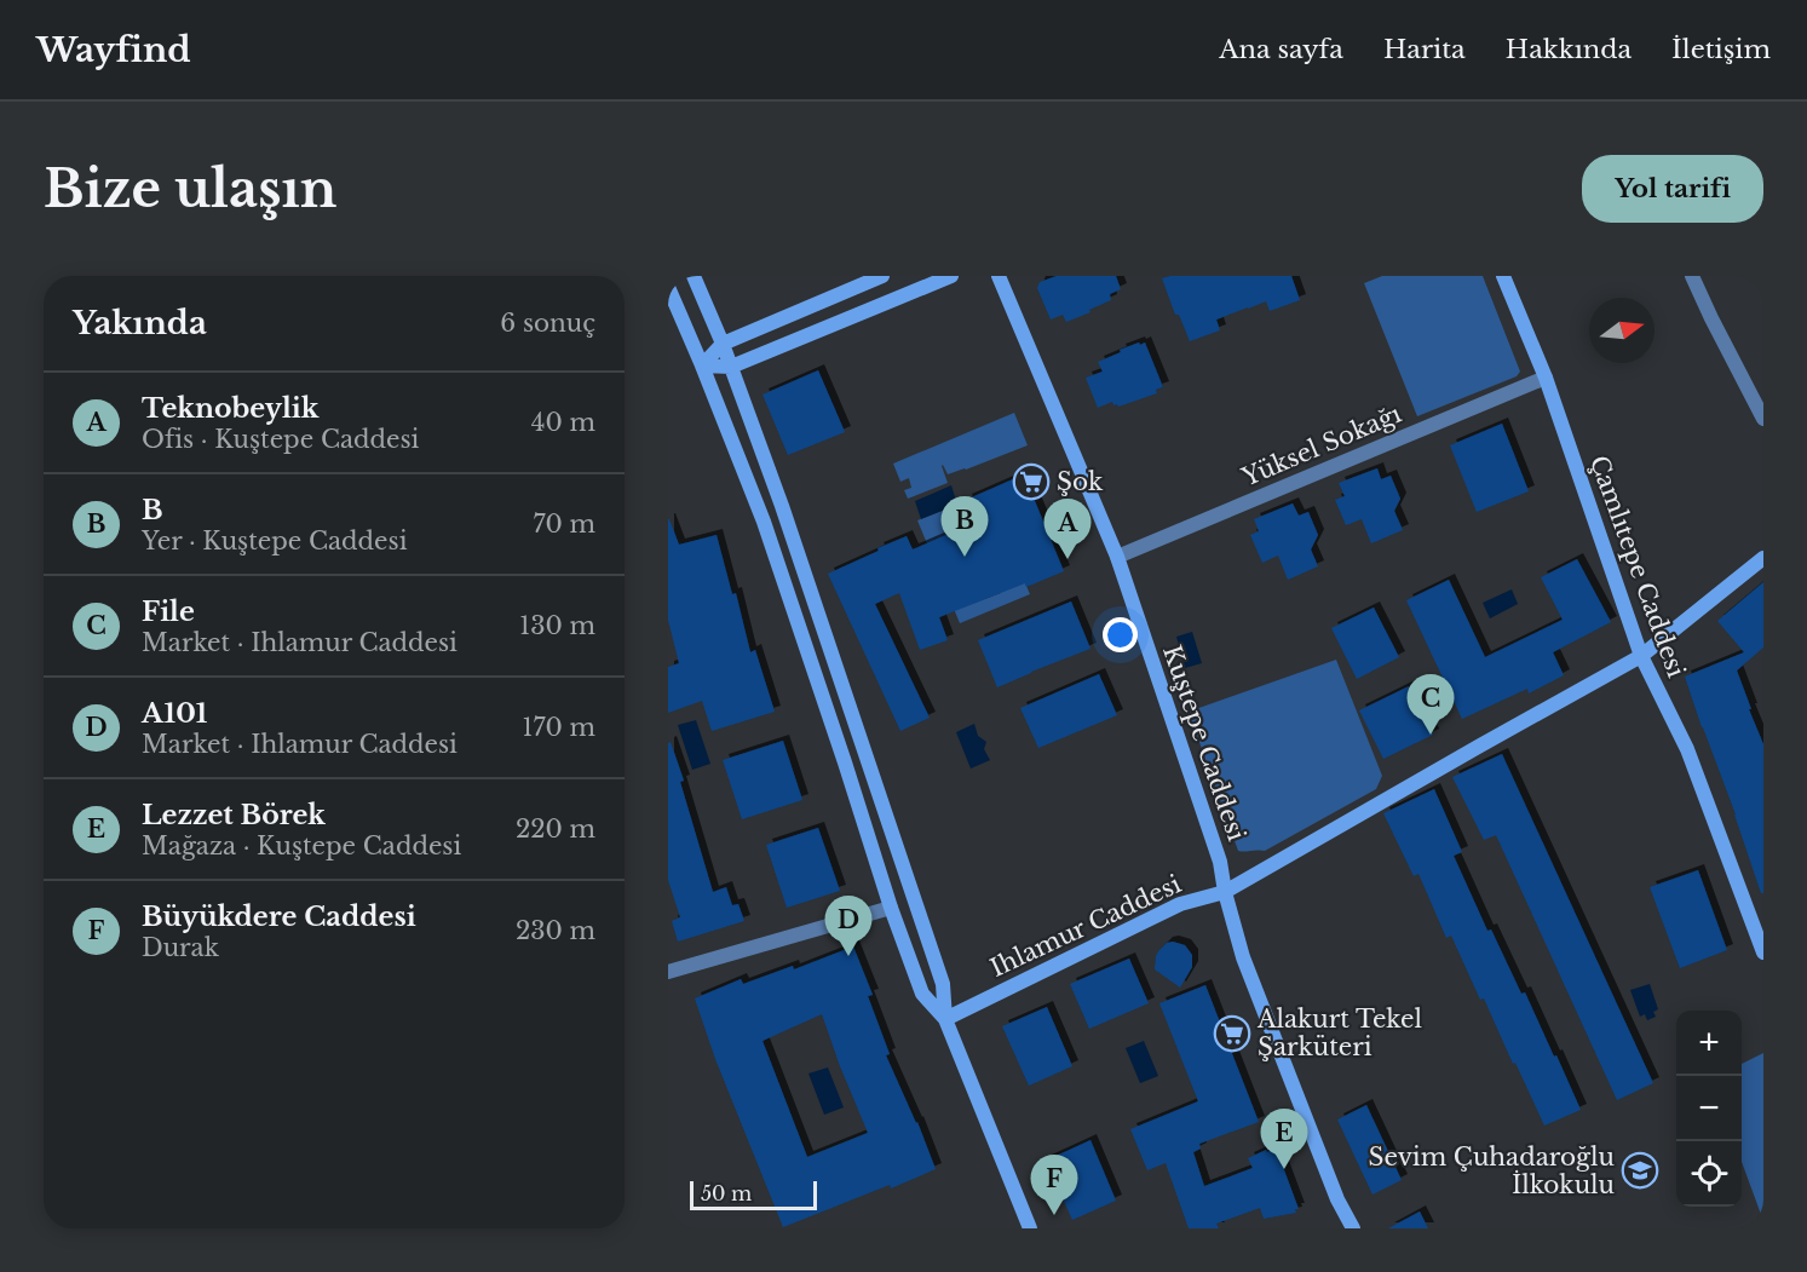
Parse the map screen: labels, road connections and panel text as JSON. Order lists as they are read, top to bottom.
{
  "streets": {
    "street": [
      "Yüksel Sokağı",
      "Çamlıtepe Caddesi",
      "Kuştepe Caddesi",
      "Ihlamur Caddesi"
    ]
  },
  "crossings": [
    ["Yüksel Sokağı", "Çamlıtepe Caddesi"],
    ["Yüksel Sokağı", "Kuştepe Caddesi"],
    ["Çamlıtepe Caddesi", "Ihlamur Caddesi"],
    ["Kuştepe Caddesi", "Ihlamur Caddesi"]
  ],
  "places": {
    "supermarket": ["Şok", "Alakurt Tekel Şarküteri"],
    "school or university": ["Sevim Çuhadaroğlu İlkokulu"]
  },
  "scale_bar": "50 m",
  "north": "right",
  "page": {
    "header": "Wayfind",
    "nav": [
      "Ana sayfa",
      "Harita",
      "Hakkında",
      "İletişim"
    ],
    "buttons": "Yol tarifi",
    "title": "Bize ulaşın",
    "heading": ["Yakında", "6 sonuç"],
    "list": [
      {
        "mark": "A",
        "name": "Teknobeylik",
        "note": "Ofis · Kuştepe Caddesi",
        "value": "40 m"
      },
      {
        "mark": "B",
        "name": "B",
        "note": "Yer · Kuştepe Caddesi",
        "value": "70 m"
      },
      {
        "mark": "C",
        "name": "File",
        "note": "Market · Ihlamur Caddesi",
        "value": "130 m"
      },
      {
        "mark": "D",
        "name": "A101",
        "note": "Market · Ihlamur Caddesi",
        "value": "170 m"
      },
      {
        "mark": "E",
        "name": "Lezzet Börek",
        "note": "Mağaza · Kuştepe Caddesi",
        "value": "220 m"
      },
      {
        "mark": "F",
        "name": "Büyükdere Caddesi",
        "note": "Durak",
        "value": "230 m"
      }
    ],
    "pins": [
      "B",
      "A",
      "C",
      "D",
      "E",
      "F"
    ],
    "map_buttons": ["+", "−"],
    "scale": "50 m"
  }
}
